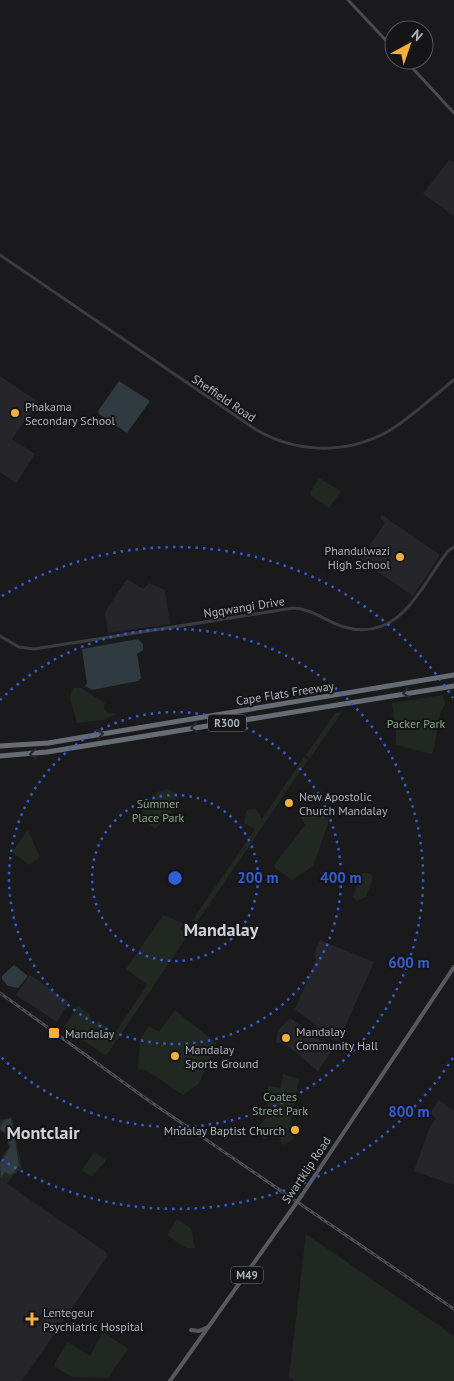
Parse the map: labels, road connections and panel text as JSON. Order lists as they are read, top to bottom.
{
  "streets": {
    "highway": ["Cape Flats Freeway", "R300"],
    "main road": ["Swartklip Road", "M49"],
    "street": ["Sheffield Road", "Ngqwangi Drive"]
  },
  "districts": ["Mandalay", "Montclair"],
  "parks": ["Packer Park", "Summer Place Park", "Coates Street Park"],
  "places": {
    "other": [
      "Phakama Secondary School",
      "Phandulwazi High School",
      "New Apostolic Church Mandalay",
      "Mandalay Community Hall",
      "Mandalay Sports Ground",
      "Mndalay Baptist Church"
    ],
    "transit": ["Mandalay"],
    "health": ["Lentegeur Psychiatric Hospital"]
  },
  "north": "top right",
  "rings": [
    "200 m",
    "400 m",
    "600 m",
    "800 m"
  ]
}
